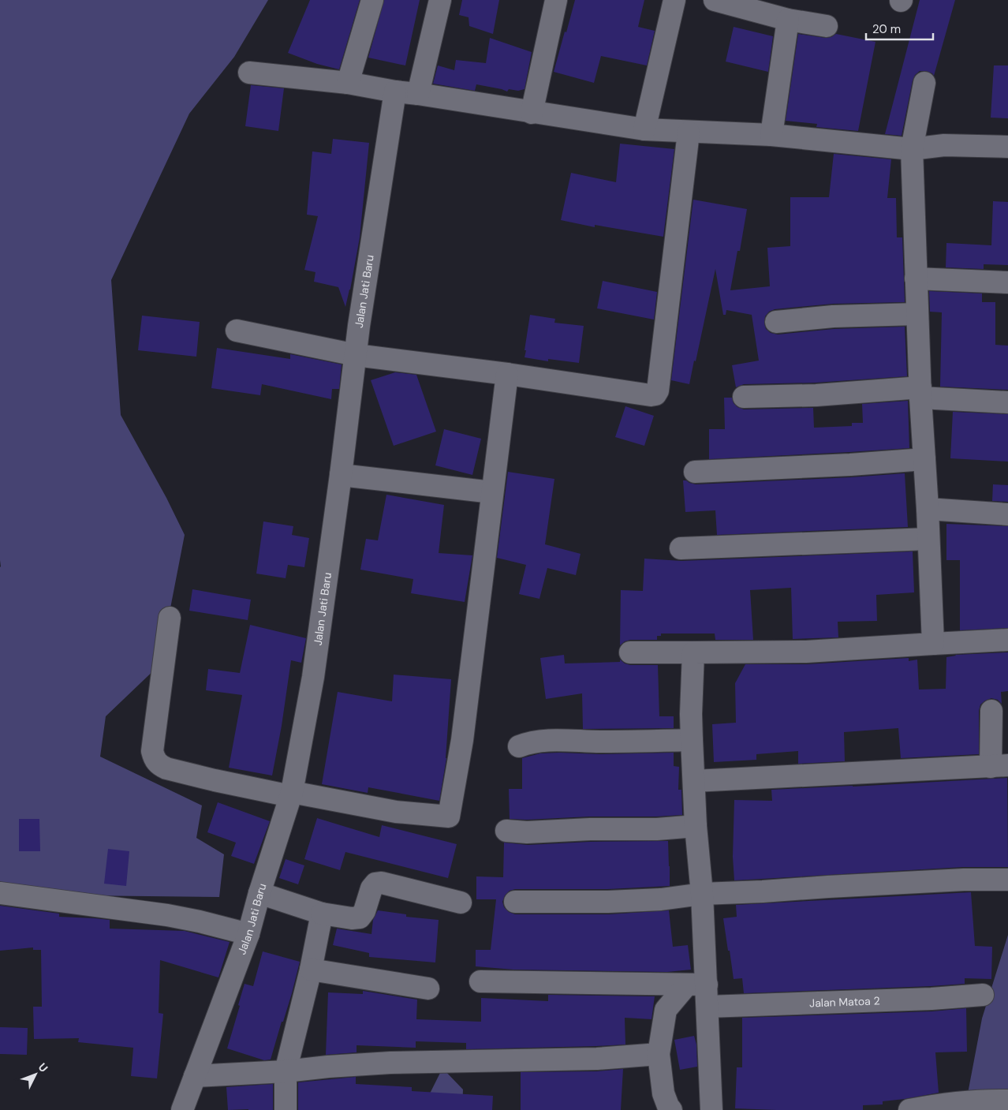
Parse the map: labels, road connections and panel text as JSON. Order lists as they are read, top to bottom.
{
  "streets": {
    "street": ["Jalan Jati Baru", "Jalan Matoa 2"]
  },
  "scale_bar": "20 m",
  "north": "top right"
}
